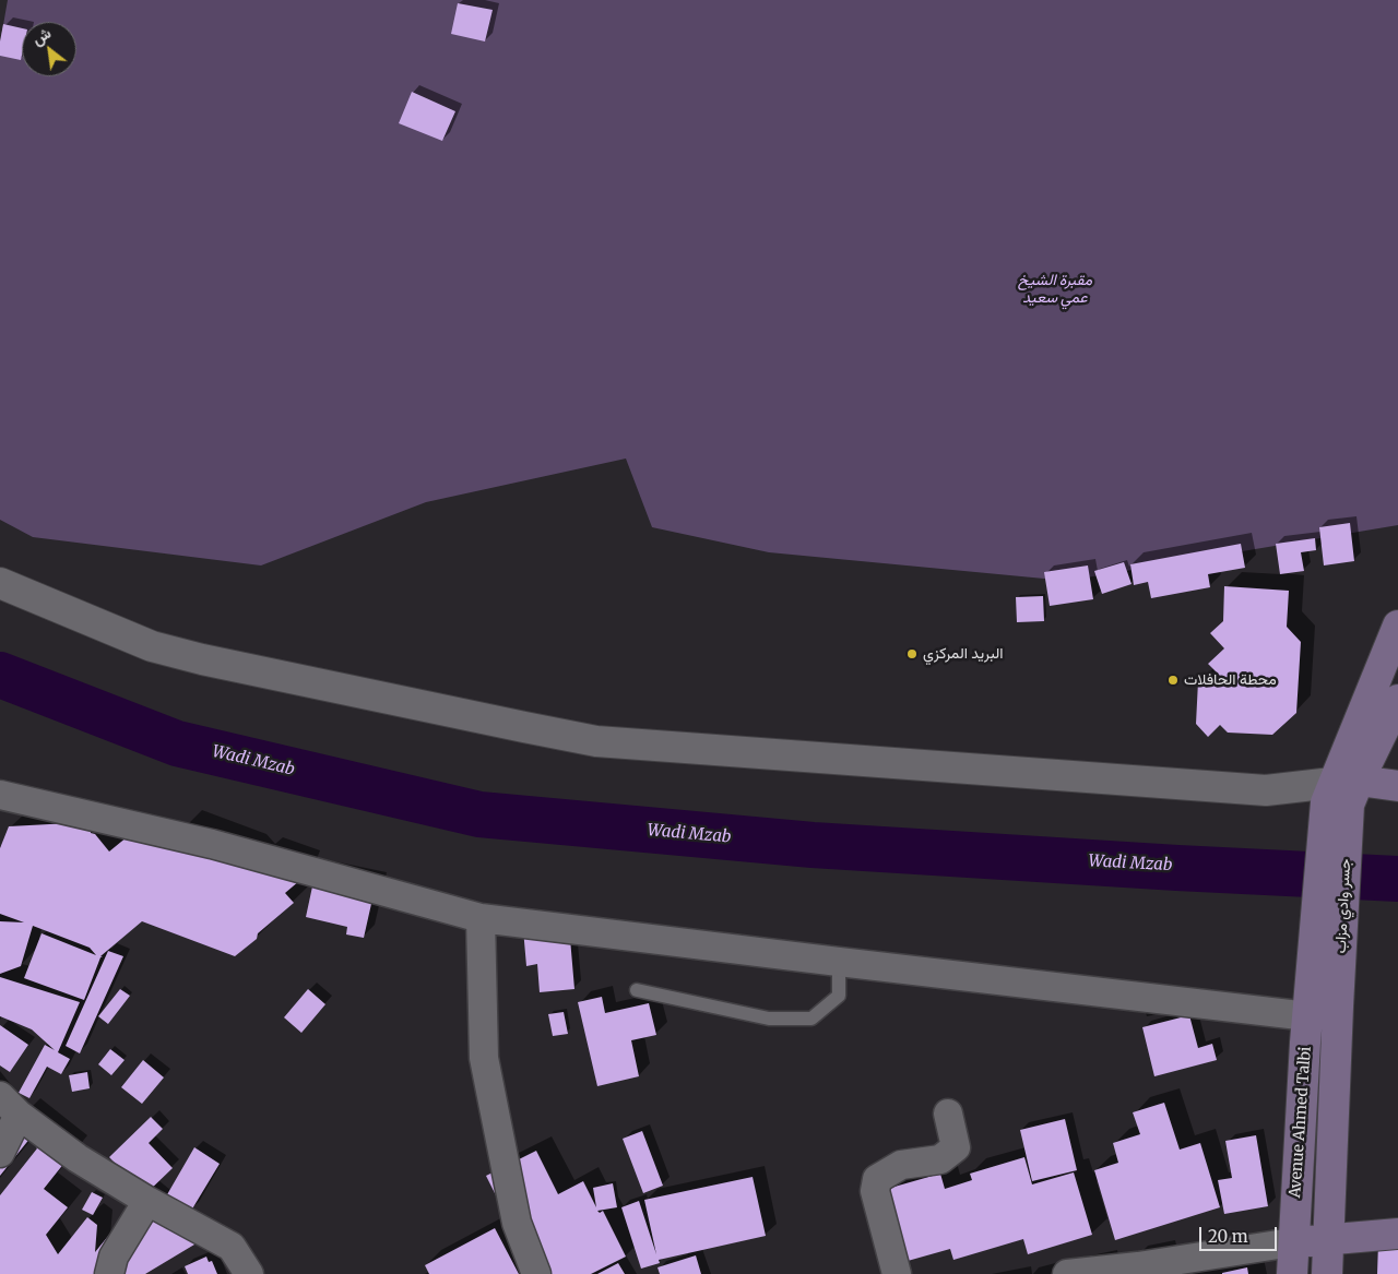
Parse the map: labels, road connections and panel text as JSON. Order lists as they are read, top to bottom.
{
  "streets": {
    "main road": ["جسر وادي مزاب", "Avenue Ahmed Talbi"]
  },
  "crossings": [
    ["جسر وادي مزاب", "Avenue Ahmed Talbi"]
  ],
  "water": ["Wadi Mzab"],
  "parks": ["مقبرة الشيخ عمي سعيد"],
  "places": ["البريد المركزي", "محطة الحافلات"],
  "scale_bar": "20 m",
  "north": "top left"
}
